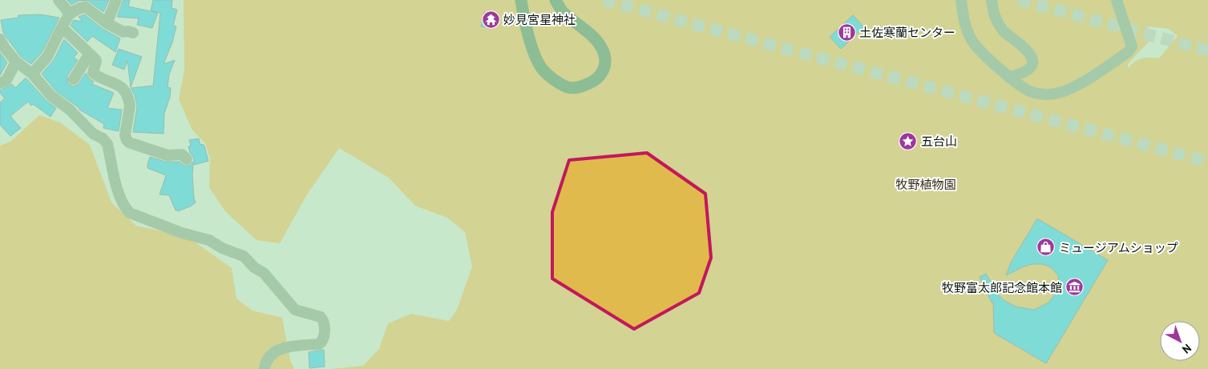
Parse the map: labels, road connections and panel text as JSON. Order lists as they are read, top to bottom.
{
  "parks": ["牧野植物園"],
  "places": {
    "temple": ["妙見宮星神社"],
    "building": ["土佐寒蘭センター"],
    "place": ["五台山"],
    "shop": ["ミュージアムショップ"],
    "museum": ["牧野富太郎記念館本館"]
  },
  "north": "bottom right"
}
